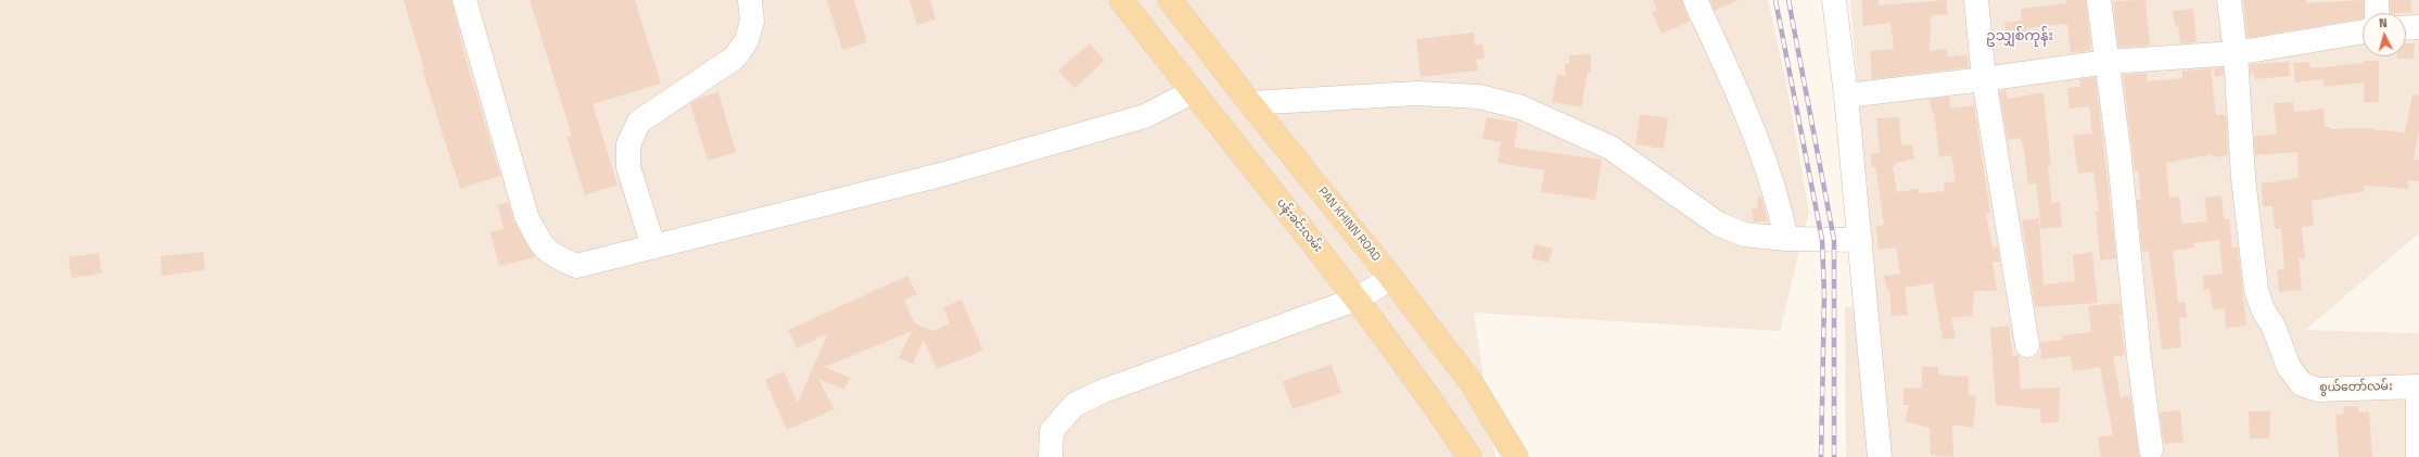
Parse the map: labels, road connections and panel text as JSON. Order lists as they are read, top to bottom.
{
  "streets": {
    "main road": ["PAN KHINN ROAD", "ပန်းခင်းလမ်း"],
    "street": ["စွယ်တော်လမ်း"]
  },
  "districts": ["ဥသျှစ်ကုန်း"],
  "north": "top"
}
